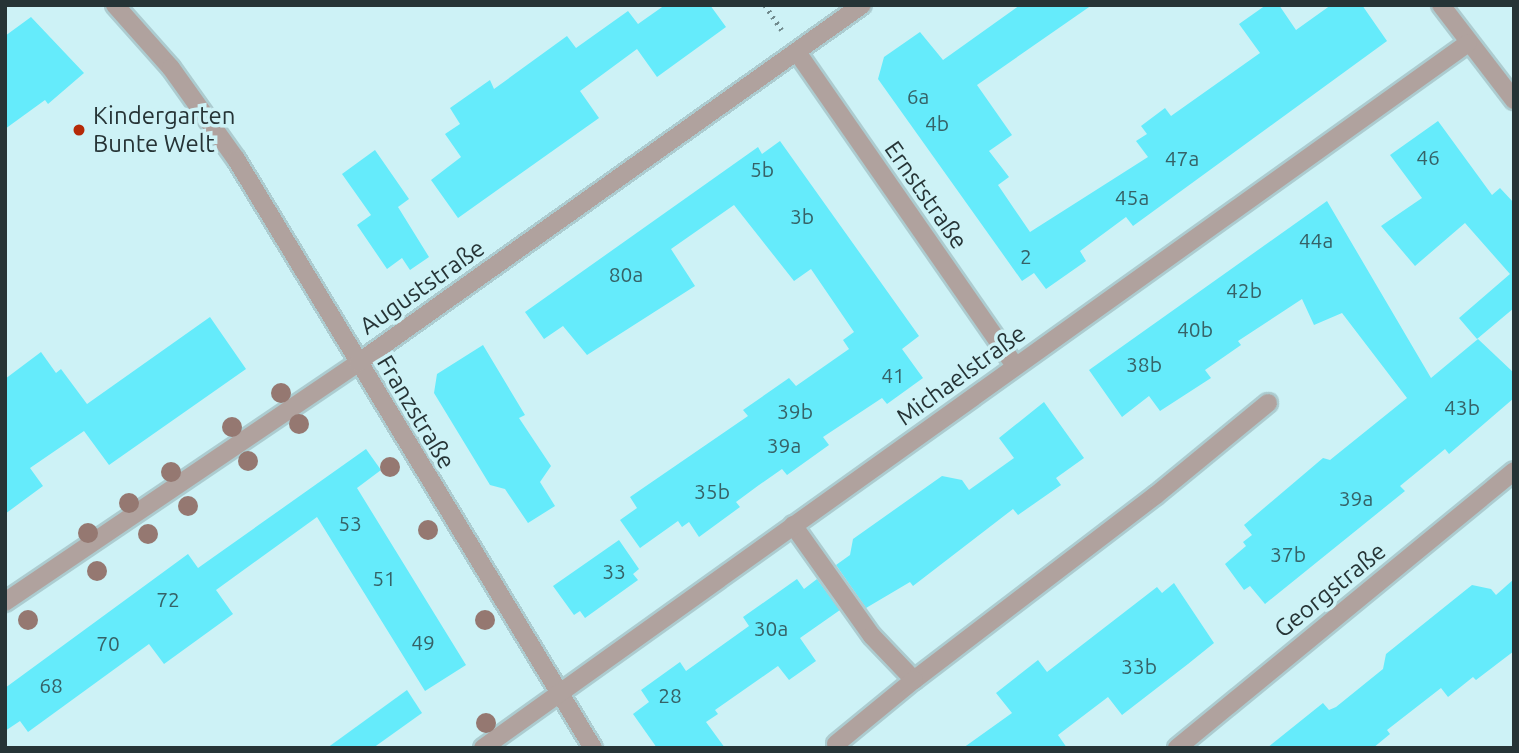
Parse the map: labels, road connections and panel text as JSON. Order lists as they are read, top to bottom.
{
  "streets": {
    "street": [
      "Ernststraße",
      "Auguststraße",
      "Michaelstraße",
      "Franzstraße",
      "Georgstraße"
    ]
  },
  "crossings": [
    ["Ernststraße", "Auguststraße"],
    ["Ernststraße", "Michaelstraße"],
    ["Auguststraße", "Franzstraße"],
    ["Michaelstraße", "Franzstraße"]
  ],
  "places": ["Kindergarten Bunte Welt"],
  "house_numbers": [
    "6a",
    "4b",
    "46",
    "47a",
    "5b",
    "45a",
    "3b",
    "44a",
    "2",
    "80a",
    "42b",
    "40b",
    "38b",
    "41",
    "43b",
    "39b",
    "39a",
    "35b",
    "39a",
    "53",
    "37b",
    "33",
    "51",
    "72",
    "30a",
    "49",
    "70",
    "33b",
    "68",
    "28"
  ]
}
